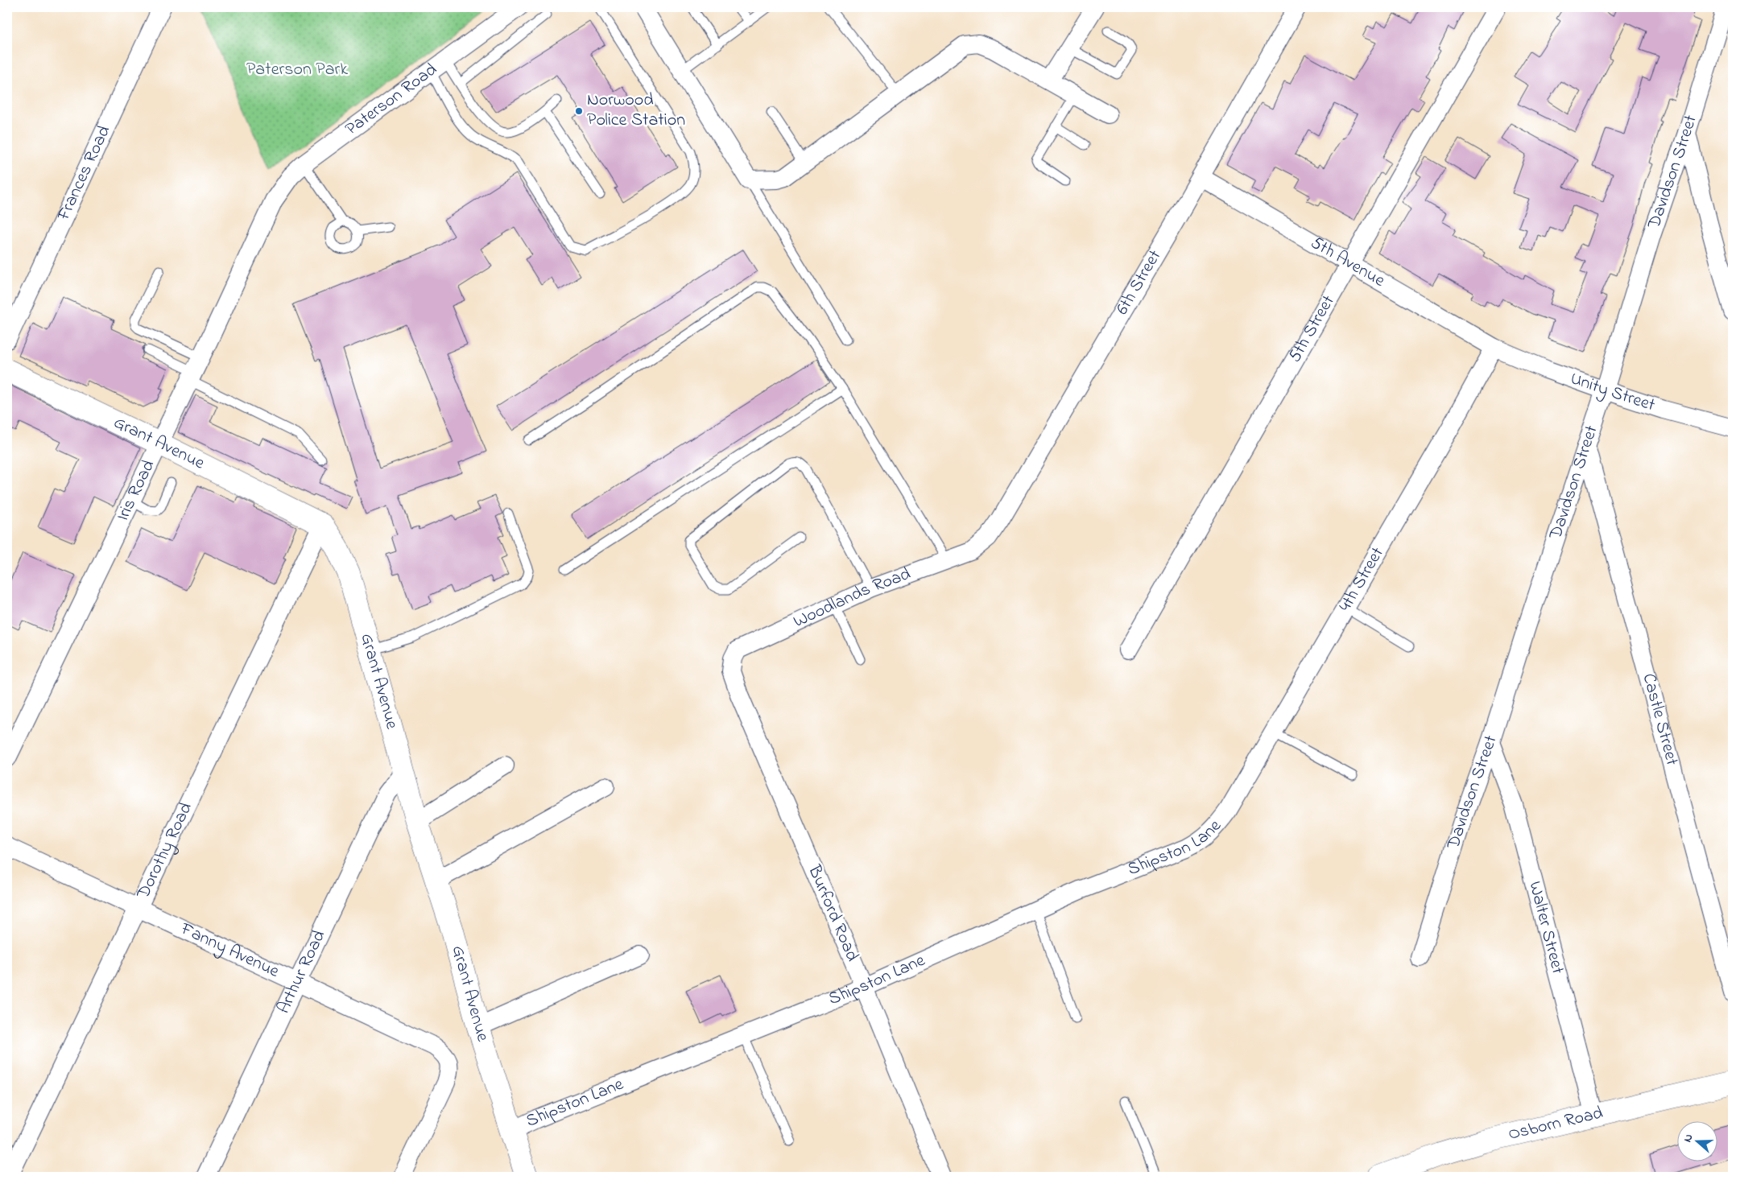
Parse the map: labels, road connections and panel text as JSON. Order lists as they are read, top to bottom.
{
  "streets": {
    "street": [
      "Paterson Road",
      "Davidson Street",
      "Frances Road",
      "5th Avenue",
      "6th Street",
      "5th Street",
      "Unity Street",
      "Grant Avenue",
      "Iris Road",
      "4th Street",
      "Woodlands Road",
      "Castle Street",
      "Shipston Lane",
      "Dorothy Road",
      "Burford Road",
      "Walter Street",
      "Fanny Avenue",
      "Arthur Road",
      "Osborn Road"
    ]
  },
  "crossings": [
    ["Paterson Road", "Iris Road"],
    ["Davidson Street", "Unity Street"],
    ["Davidson Street", "Castle Street"],
    ["Davidson Street", "Walter Street"],
    ["5th Avenue", "6th Street"],
    ["5th Avenue", "5th Street"],
    ["5th Avenue", "Unity Street"],
    ["5th Avenue", "4th Street"],
    ["6th Street", "Woodlands Road"],
    ["Unity Street", "4th Street"],
    ["Grant Avenue", "Iris Road"],
    ["Grant Avenue", "Shipston Lane"],
    ["Grant Avenue", "Dorothy Road"],
    ["Grant Avenue", "Arthur Road"],
    ["4th Street", "Shipston Lane"],
    ["Woodlands Road", "Burford Road"],
    ["Shipston Lane", "Burford Road"],
    ["Dorothy Road", "Fanny Avenue"],
    ["Walter Street", "Osborn Road"],
    ["Fanny Avenue", "Arthur Road"]
  ],
  "parks": ["Paterson Park"],
  "places": ["Norwood Police Station"],
  "north": "left"
}
